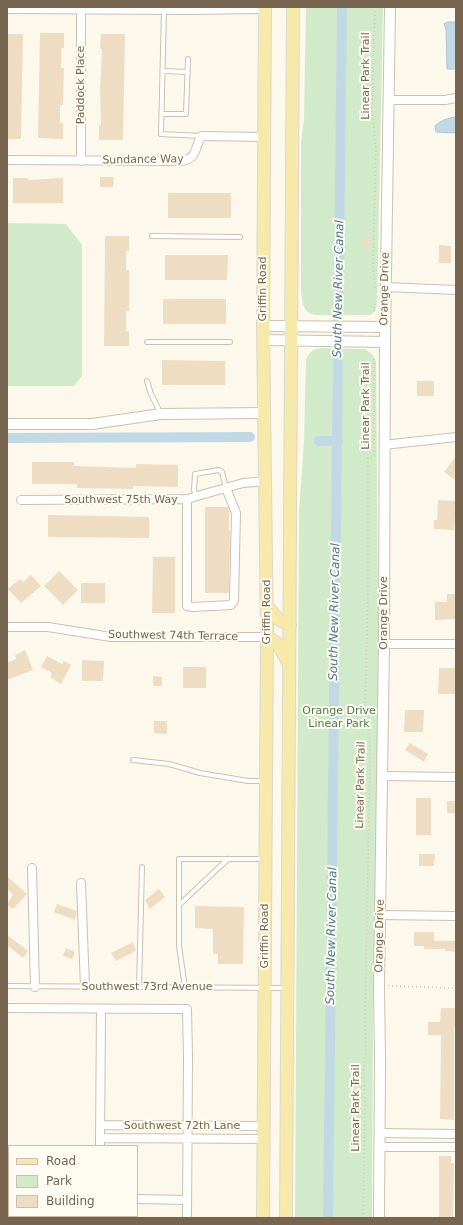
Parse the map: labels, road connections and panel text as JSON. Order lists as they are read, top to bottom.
{
  "streets": {
    "main road": ["Griffin Road"],
    "street": [
      "Paddock Place",
      "Sundance Way",
      "Orange Drive",
      "Southwest 75th Way",
      "Southwest 74th Terrace",
      "Southwest 72th Lane"
    ],
    "lane": ["Southwest 73rd Avenue"],
    "path": ["Linear Park Trail"]
  },
  "crossings": [
    ["Paddock Place", "Sundance Way"],
    ["Griffin Road", "Southwest 75th Way"],
    ["Griffin Road", "Southwest 74th Terrace"],
    ["Griffin Road", "Southwest 73rd Avenue"],
    ["Griffin Road", "Southwest 72th Lane"]
  ],
  "water": ["South New River Canal"],
  "parks": ["Orange Drive Linear Park"],
  "legend": ["Road", "Park", "Building"]
}
